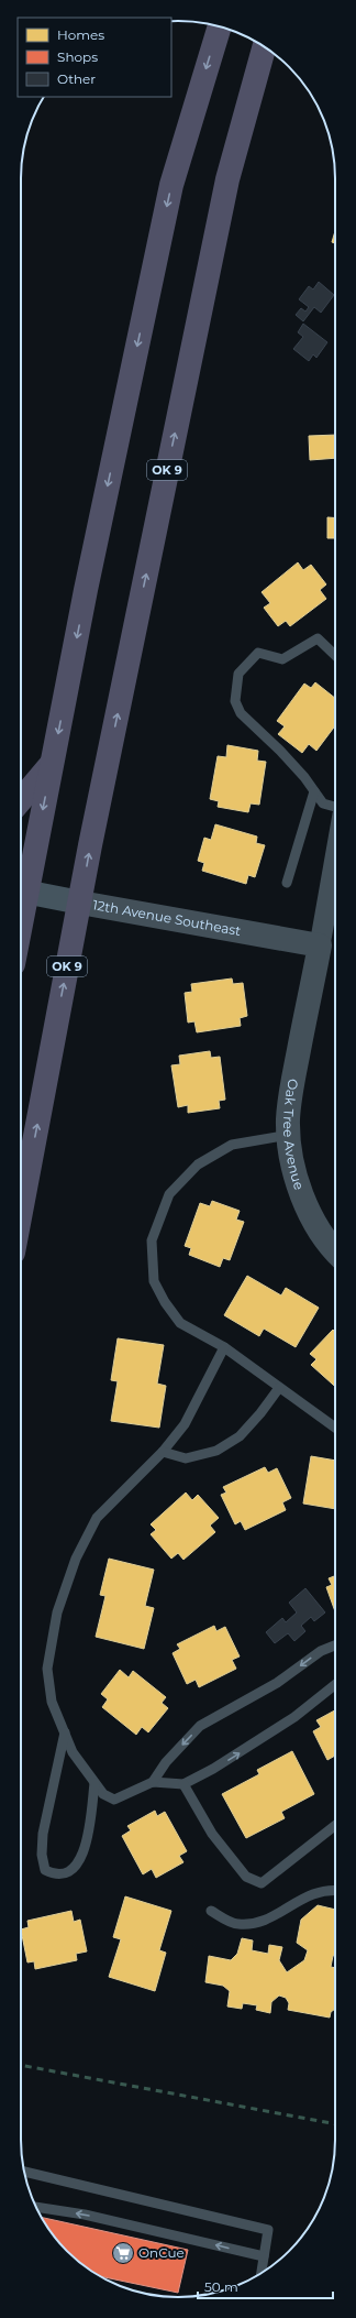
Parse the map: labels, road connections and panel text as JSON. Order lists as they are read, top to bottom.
{
  "streets": {
    "highway": ["OK 9"],
    "main road": ["12th Avenue Southeast"],
    "street": ["Oak Tree Avenue"]
  },
  "crossings": [
    ["OK 9", "12th Avenue Southeast"],
    ["12th Avenue Southeast", "Oak Tree Avenue"]
  ],
  "places": {
    "supermarket": ["OnCue"]
  },
  "legend": ["Homes", "Shops", "Other"],
  "scale_bar": "50 m"
}
